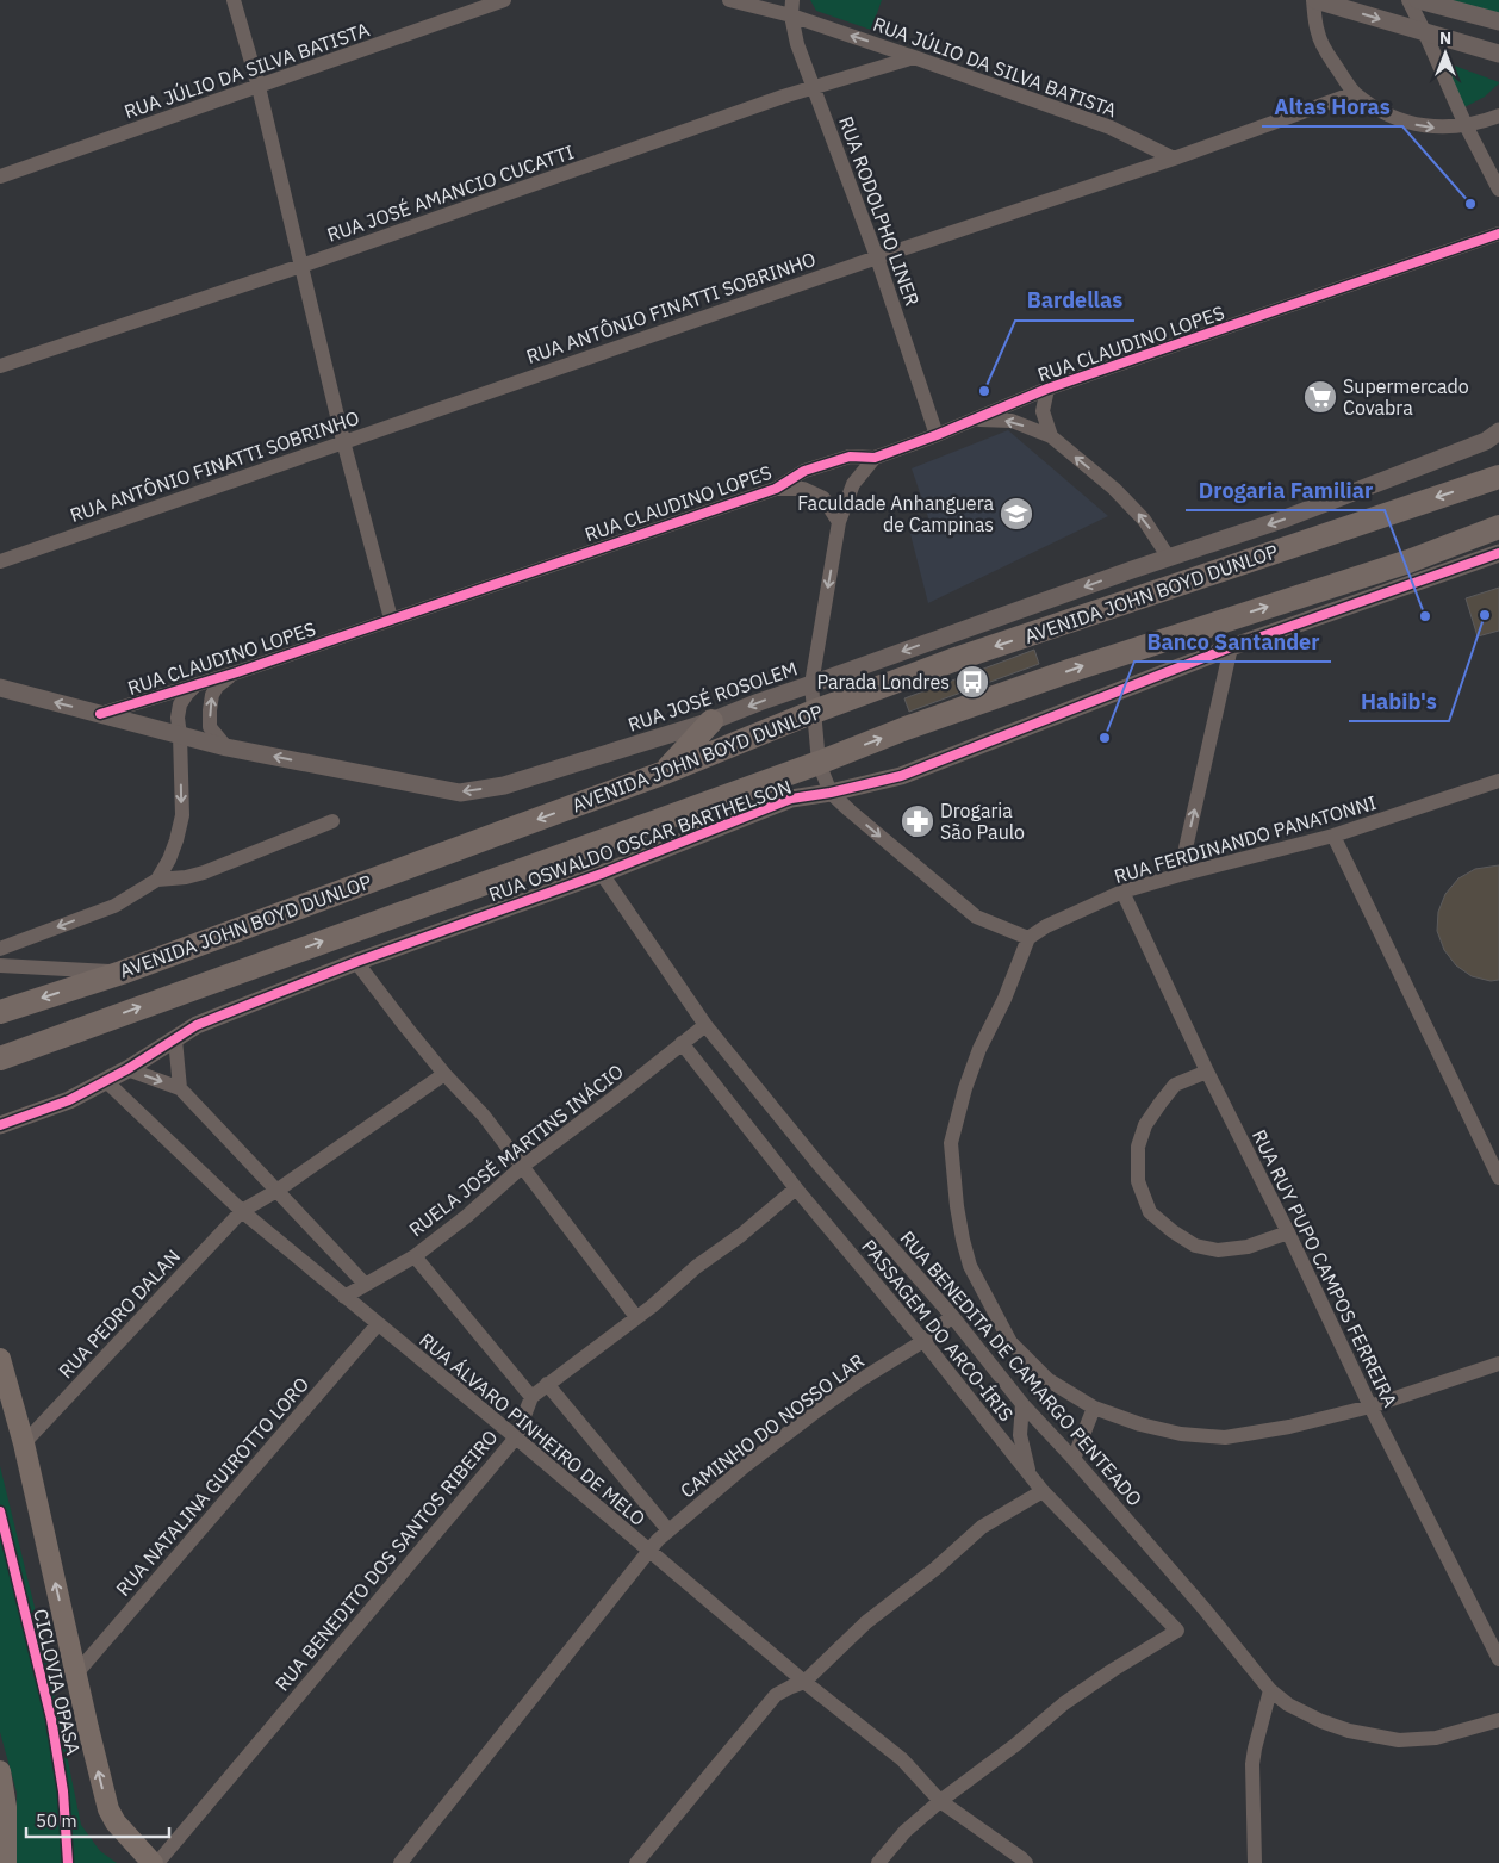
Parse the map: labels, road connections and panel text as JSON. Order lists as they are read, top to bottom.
{
  "streets": {
    "main road": ["AVENIDA JOHN BOYD DUNLOP"],
    "street": [
      "RUA JÚLIO DA SILVA BATISTA",
      "RUA JOSÉ AMANCIO CUCATTI",
      "RUA RODOLPHO LINER",
      "RUA ANTÔNIO FINATTI SOBRINHO",
      "RUA CLAUDINO LOPES",
      "RUA JOSÉ ROSOLEM",
      "RUA FERDINANDO PANATONNI",
      "RUA OSWALDO OSCAR BARTHELSON",
      "RUELA JOSÉ MARTINS INÁCIO",
      "RUA RUY PUPO CAMPOS FERREIRA",
      "RUA PEDRO DALAN",
      "PASSAGEM DO ARCO-ÍRIS",
      "RUA BENEDITA DE CAMARGO PENTEADO",
      "CAMINHO DO NOSSO LAR",
      "RUA ÁLVARO PINHEIRO DE MELO",
      "RUA NATALINA GUIROTTO LORO",
      "RUA BENEDITO DOS SANTOS RIBEIRO"
    ],
    "cycle path": ["CICLOVIA OPASA"]
  },
  "crossings": [
    ["RUA JÚLIO DA SILVA BATISTA", "RUA JOSÉ AMANCIO CUCATTI"],
    ["RUA JÚLIO DA SILVA BATISTA", "RUA RODOLPHO LINER"],
    ["RUA JÚLIO DA SILVA BATISTA", "RUA ANTÔNIO FINATTI SOBRINHO"],
    ["RUA JOSÉ AMANCIO CUCATTI", "RUA RODOLPHO LINER"],
    ["RUA RODOLPHO LINER", "RUA ANTÔNIO FINATTI SOBRINHO"],
    ["RUA RODOLPHO LINER", "RUA CLAUDINO LOPES"],
    ["RUA CLAUDINO LOPES", "RUA JOSÉ ROSOLEM"],
    ["RUA FERDINANDO PANATONNI", "RUA RUY PUPO CAMPOS FERREIRA"],
    ["RUA OSWALDO OSCAR BARTHELSON", "RUA BENEDITA DE CAMARGO PENTEADO"],
    ["RUA OSWALDO OSCAR BARTHELSON", "RUA ÁLVARO PINHEIRO DE MELO"],
    ["RUELA JOSÉ MARTINS INÁCIO", "PASSAGEM DO ARCO-ÍRIS"],
    ["RUELA JOSÉ MARTINS INÁCIO", "RUA BENEDITA DE CAMARGO PENTEADO"],
    ["RUELA JOSÉ MARTINS INÁCIO", "RUA ÁLVARO PINHEIRO DE MELO"],
    ["RUA PEDRO DALAN", "RUA ÁLVARO PINHEIRO DE MELO"],
    ["PASSAGEM DO ARCO-ÍRIS", "CAMINHO DO NOSSO LAR"],
    ["PASSAGEM DO ARCO-ÍRIS", "RUA ÁLVARO PINHEIRO DE MELO"],
    ["PASSAGEM DO ARCO-ÍRIS", "RUA BENEDITO DOS SANTOS RIBEIRO"],
    ["RUA BENEDITA DE CAMARGO PENTEADO", "CAMINHO DO NOSSO LAR"],
    ["CAMINHO DO NOSSO LAR", "RUA ÁLVARO PINHEIRO DE MELO"],
    ["RUA ÁLVARO PINHEIRO DE MELO", "RUA NATALINA GUIROTTO LORO"],
    ["RUA ÁLVARO PINHEIRO DE MELO", "RUA BENEDITO DOS SANTOS RIBEIRO"]
  ],
  "one_way": ["RUA JOSÉ ROSOLEM"],
  "places": {
    "other": [
      "Altas Horas",
      "Bardellas",
      "Habib's",
      "Drogaria Familiar",
      "Banco Santander"
    ],
    "supermarket": ["Supermercado Covabra"],
    "school or university": ["Faculdade Anhanguera de Campinas"],
    "bus stop": ["Parada Londres"],
    "pharmacy": ["Drogaria São Paulo"]
  },
  "scale_bar": "50 m",
  "north": "top"
}
